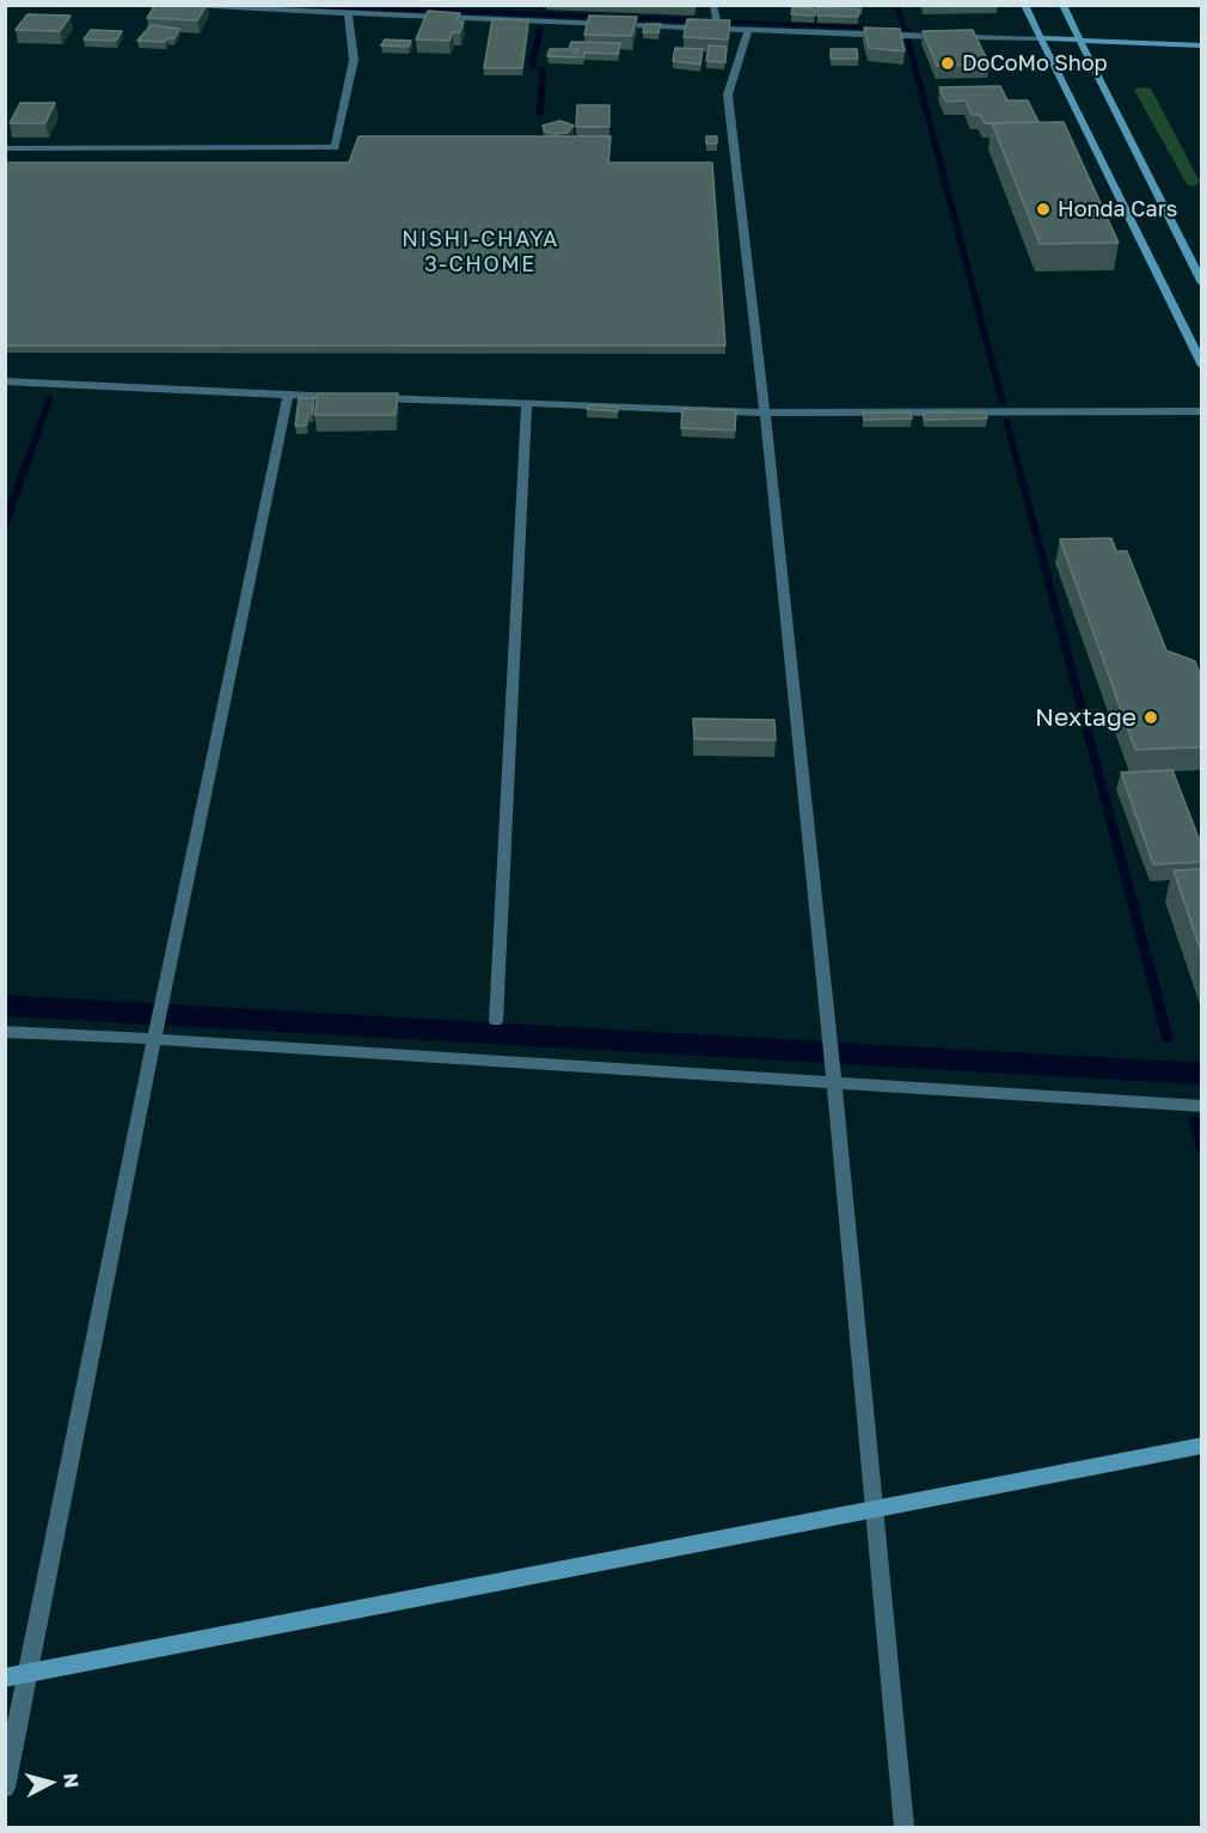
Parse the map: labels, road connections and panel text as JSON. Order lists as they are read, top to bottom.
{
  "districts": ["NISHI-CHAYA 3-CHOME"],
  "places": ["DoCoMo Shop", "Honda Cars", "Nextage"],
  "north": "right"
}
